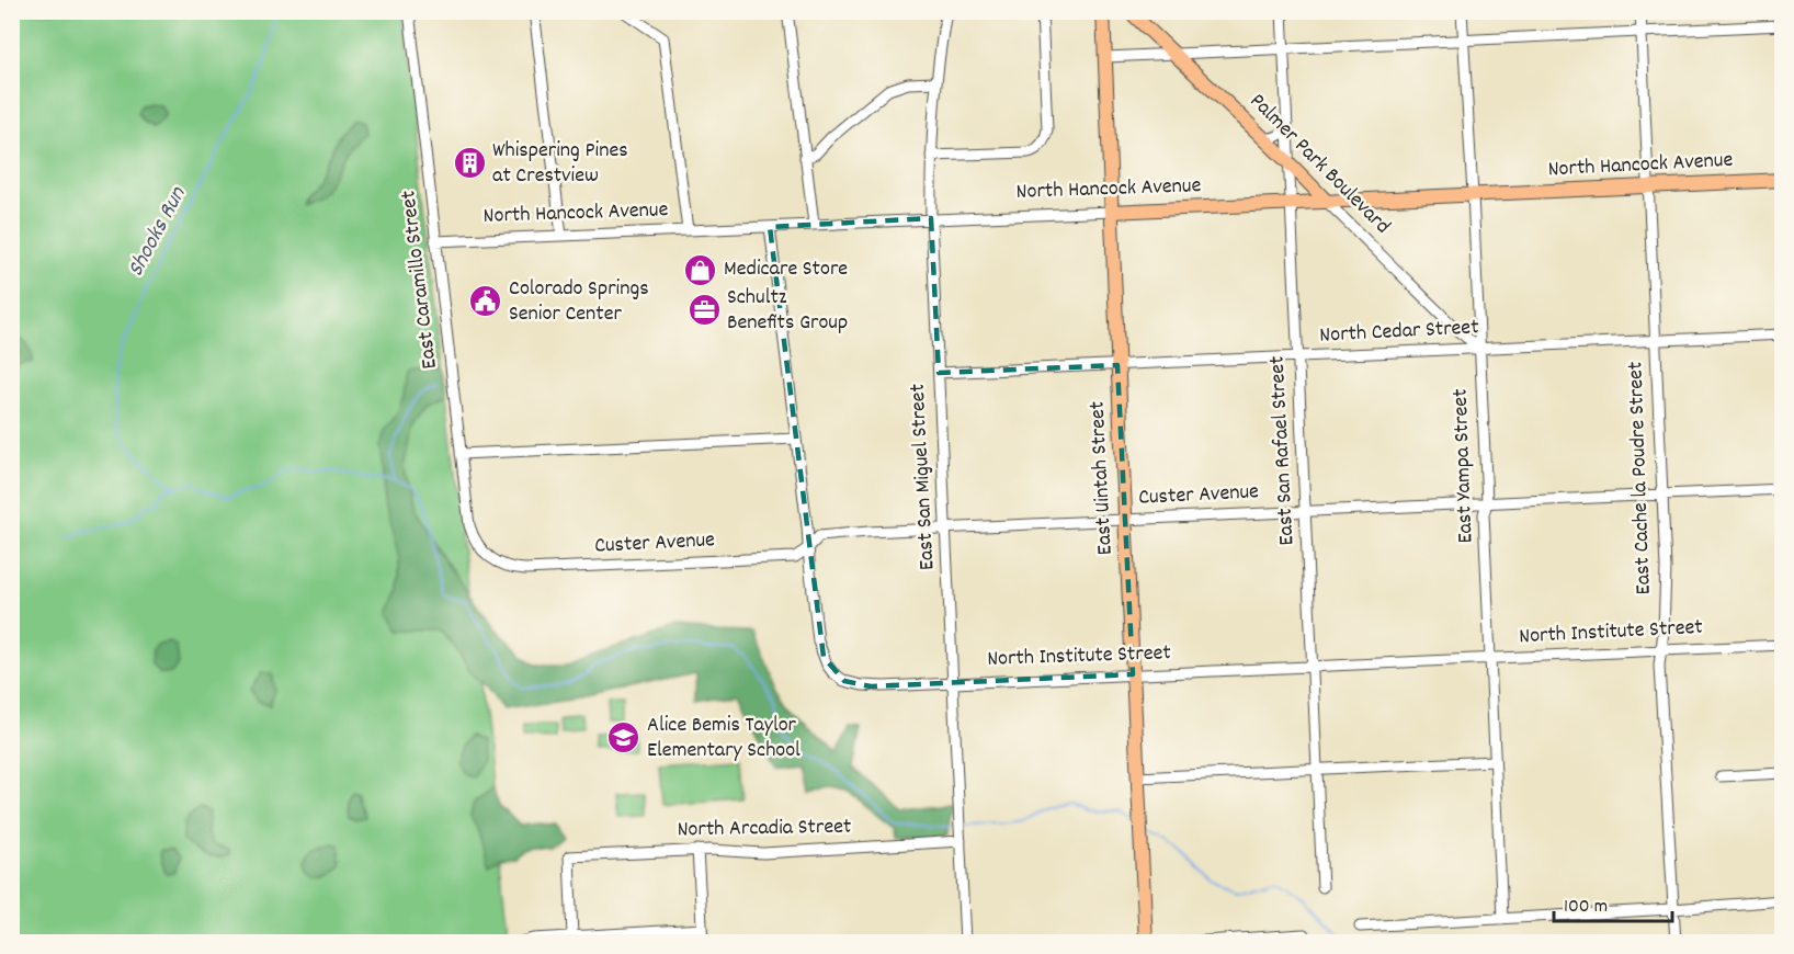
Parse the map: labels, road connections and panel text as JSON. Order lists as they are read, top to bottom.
{
  "streets": {
    "main road": ["Palmer Park Boulevard", "North Hancock Avenue", "East Uintah Street"],
    "street": [
      "East Caramillo Street",
      "North Cedar Street",
      "East San Rafael Street",
      "East Yampa Street",
      "East San Miguel Street",
      "East Cache la Poudre Street",
      "Custer Avenue",
      "North Institute Street",
      "North Arcadia Street"
    ]
  },
  "crossings": [
    ["Palmer Park Boulevard", "North Hancock Avenue"],
    ["Palmer Park Boulevard", "North Cedar Street"],
    ["Palmer Park Boulevard", "East San Rafael Street"],
    ["Palmer Park Boulevard", "East Yampa Street"],
    ["North Hancock Avenue", "East Caramillo Street"],
    ["North Hancock Avenue", "East San Rafael Street"],
    ["North Hancock Avenue", "East Yampa Street"],
    ["North Hancock Avenue", "East San Miguel Street"],
    ["North Hancock Avenue", "East Uintah Street"],
    ["North Hancock Avenue", "East Cache la Poudre Street"],
    ["North Hancock Avenue", "North Institute Street"],
    ["East Caramillo Street", "Custer Avenue"],
    ["North Cedar Street", "East San Rafael Street"],
    ["North Cedar Street", "East Yampa Street"],
    ["North Cedar Street", "East San Miguel Street"],
    ["North Cedar Street", "East Uintah Street"],
    ["North Cedar Street", "East Cache la Poudre Street"],
    ["East San Rafael Street", "Custer Avenue"],
    ["East San Rafael Street", "North Institute Street"],
    ["East Yampa Street", "Custer Avenue"],
    ["East Yampa Street", "North Institute Street"],
    ["East San Miguel Street", "Custer Avenue"],
    ["East San Miguel Street", "North Institute Street"],
    ["East San Miguel Street", "North Arcadia Street"],
    ["East Uintah Street", "Custer Avenue"],
    ["East Uintah Street", "North Institute Street"],
    ["East Cache la Poudre Street", "Custer Avenue"],
    ["East Cache la Poudre Street", "North Institute Street"],
    ["Custer Avenue", "North Institute Street"]
  ],
  "water": ["Shooks Run"],
  "places": {
    "building": ["Whispering Pines at Crestview"],
    "shop": ["Medicare Store"],
    "public building": ["Colorado Springs Senior Center"],
    "office": ["Schultz Benefits Group"],
    "school or university": ["Alice Bemis Taylor Elementary School"]
  },
  "scale_bar": "100 m"
}
